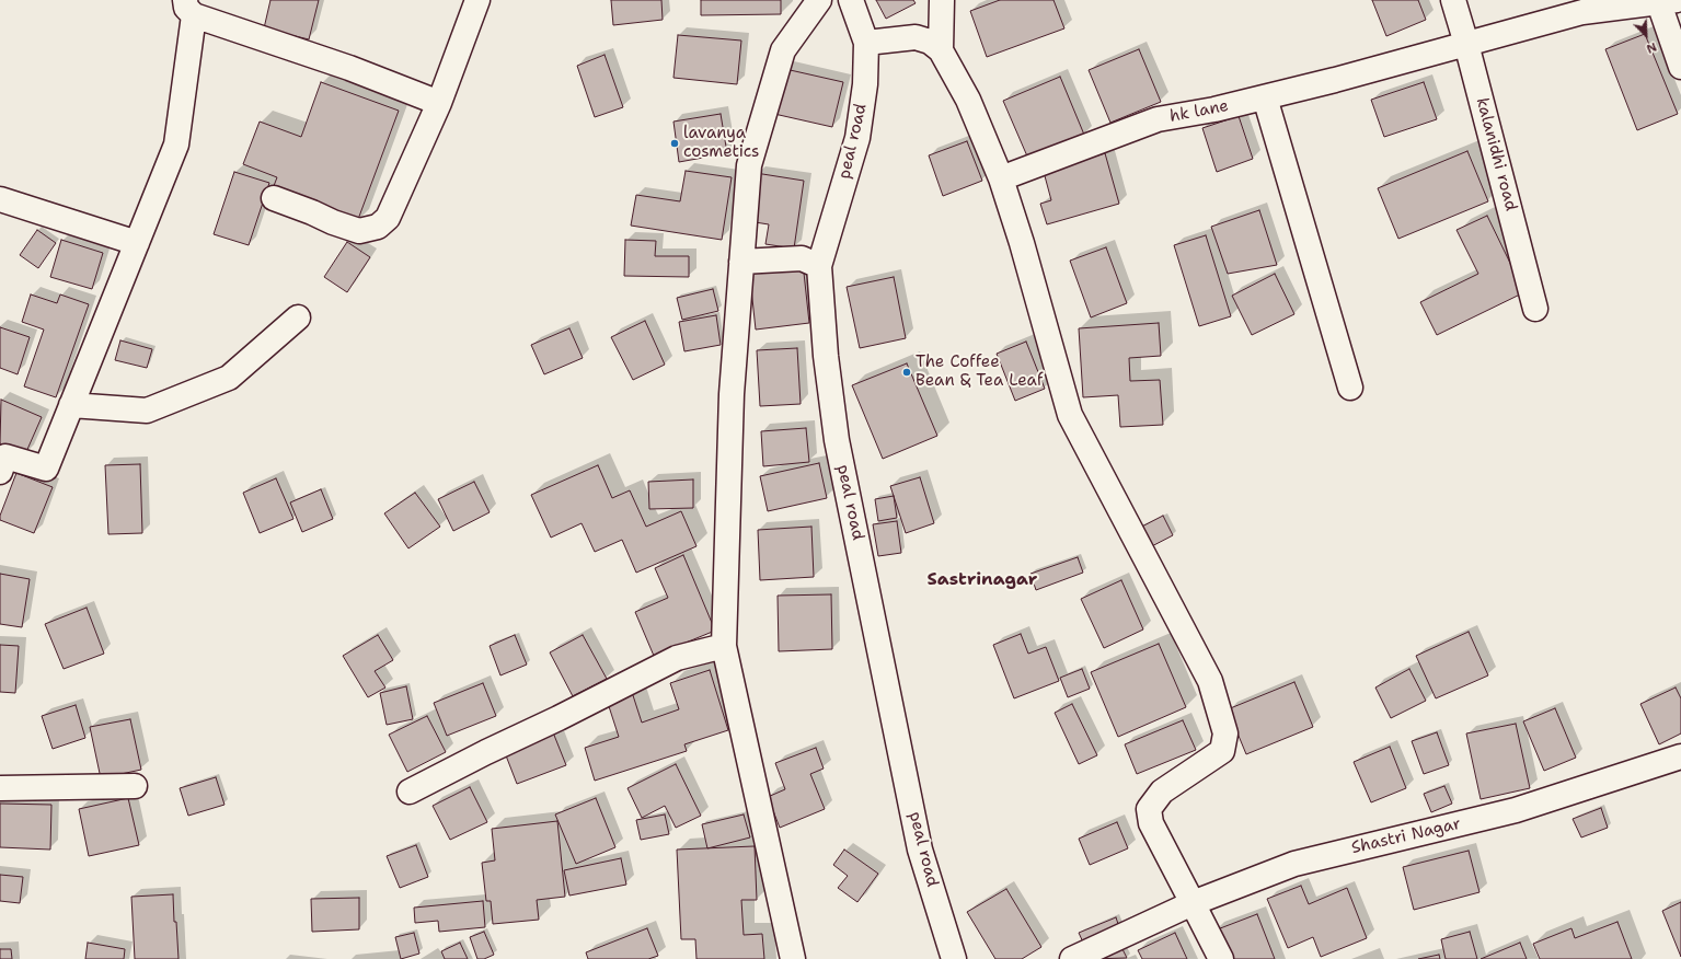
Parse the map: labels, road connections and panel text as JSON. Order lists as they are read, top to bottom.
{
  "streets": {
    "street": [
      "hk lane",
      "peal road",
      "kalanidhi road",
      "Shastri Nagar"
    ]
  },
  "crossings": [
    ["hk lane", "kalanidhi road"]
  ],
  "districts": ["Sastrinagar"],
  "places": ["lavanya cosmetics", "The Coffee Bean & Tea Leaf"],
  "north": "bottom right"
}
